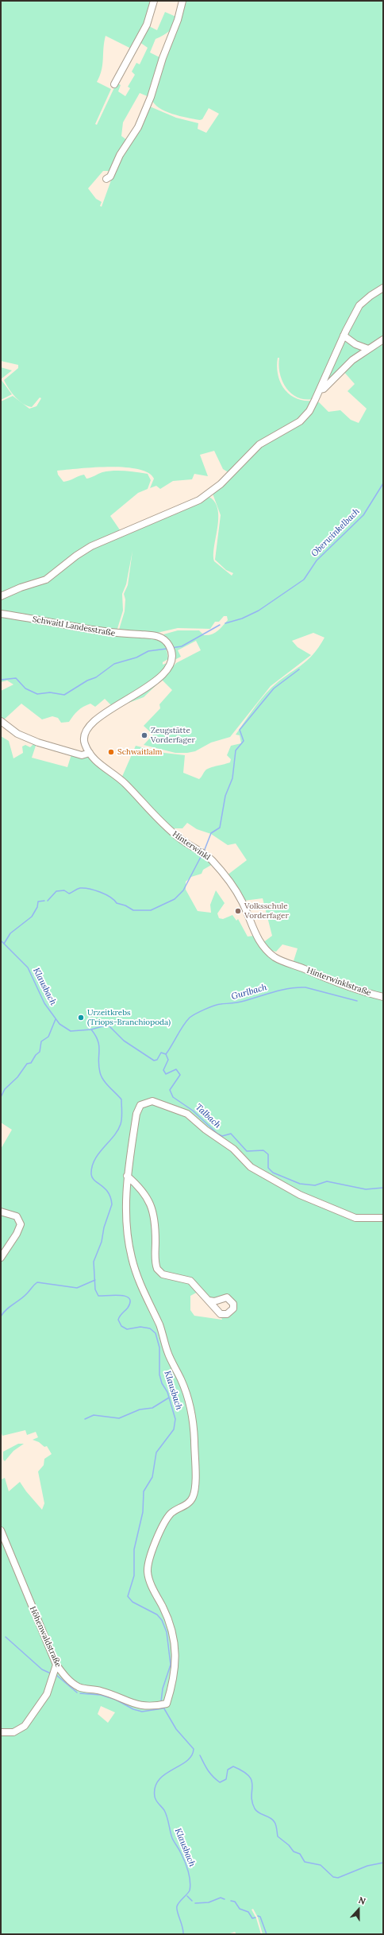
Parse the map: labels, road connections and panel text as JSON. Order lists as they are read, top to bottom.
{
  "streets": {
    "street": [
      "Schwaitl Landesstraße",
      "Hinterwinkl",
      "Hinterwinklstraße",
      "Höhenwaldstraße"
    ]
  },
  "crossings": [
    ["Schwaitl Landesstraße", "Hinterwinkl"],
    ["Hinterwinkl", "Hinterwinklstraße"]
  ],
  "water": [
    "Oberwinkelbach",
    "Klausbach",
    "Gurlbach",
    "Talbach"
  ],
  "places": [
    "Zeugstätte Vorderfager",
    "Schwaitlalm",
    "Volksschule Vorderfager",
    "Urzeitkrebs (Triops-Branchiopoda)"
  ],
  "north": "top"
}
